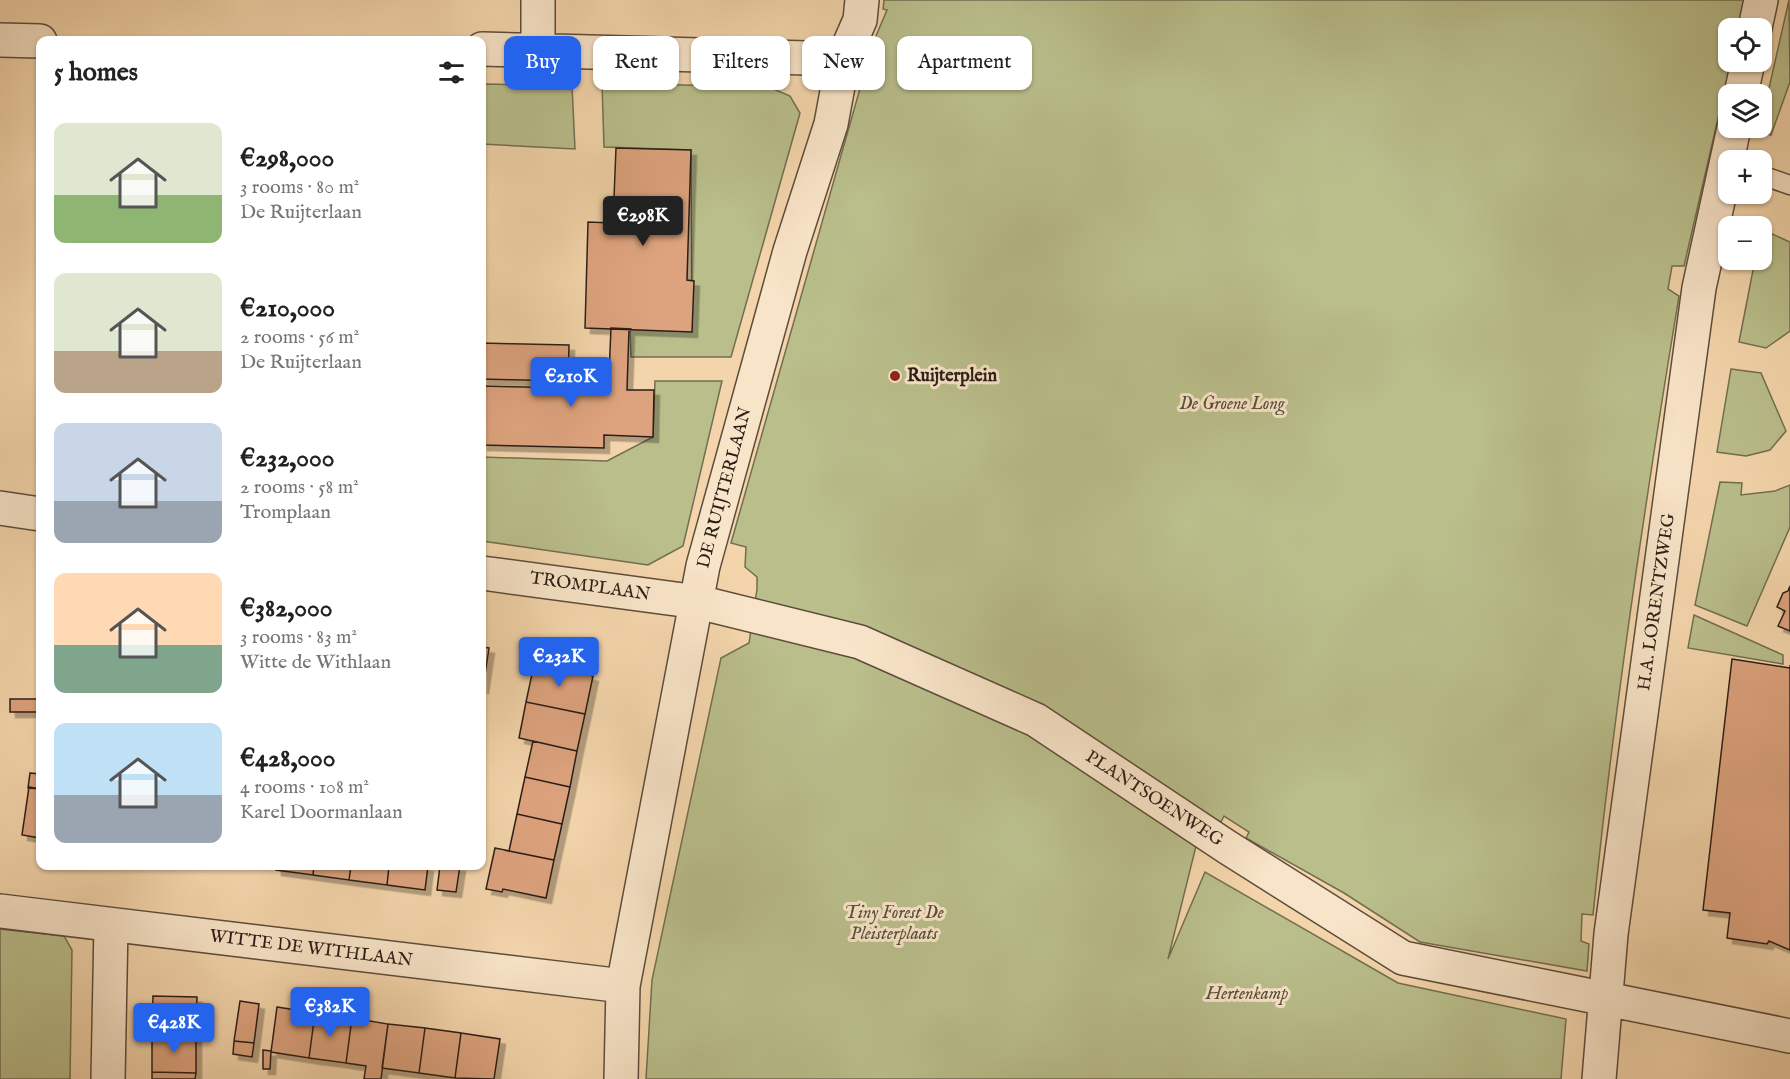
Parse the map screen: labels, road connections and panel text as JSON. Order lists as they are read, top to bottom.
{
  "streets": {
    "street": [
      "DE RUIJTERLAAN",
      "TROMPLAAN",
      "H.A. LORENTZWEG",
      "PLANTSOENWEG",
      "WITTE DE WITHLAAN"
    ]
  },
  "crossings": [
    ["DE RUIJTERLAAN", "TROMPLAAN"],
    ["DE RUIJTERLAAN", "PLANTSOENWEG"],
    ["DE RUIJTERLAAN", "WITTE DE WITHLAAN"],
    ["TROMPLAAN", "PLANTSOENWEG"],
    ["H.A. LORENTZWEG", "PLANTSOENWEG"]
  ],
  "parks": ["De Groene Long", "Tiny Forest De Pleisterplaats", "Hertenkamp"],
  "places": ["Ruijterplein"],
  "page": {
    "map_buttons": ["+", "−"],
    "chip": [
      "Buy",
      "Rent",
      "Filters",
      "New",
      "Apartment"
    ],
    "heading": "5 homes",
    "list": [
      {
        "name": "€298,000",
        "note": "3 rooms · 80 m² · De Ruijterlaan"
      },
      {
        "name": "€210,000",
        "note": "2 rooms · 56 m² · De Ruijterlaan"
      },
      {
        "name": "€232,000",
        "note": "2 rooms · 58 m² · Tromplaan"
      },
      {
        "name": "€382,000",
        "note": "3 rooms · 83 m² · Witte de Withlaan"
      },
      {
        "name": "€428,000",
        "note": "4 rooms · 108 m² · Karel Doormanlaan"
      }
    ],
    "price": [
      "€298K",
      "€210K",
      "€232K",
      "€382K",
      "€428K"
    ]
  }
}
